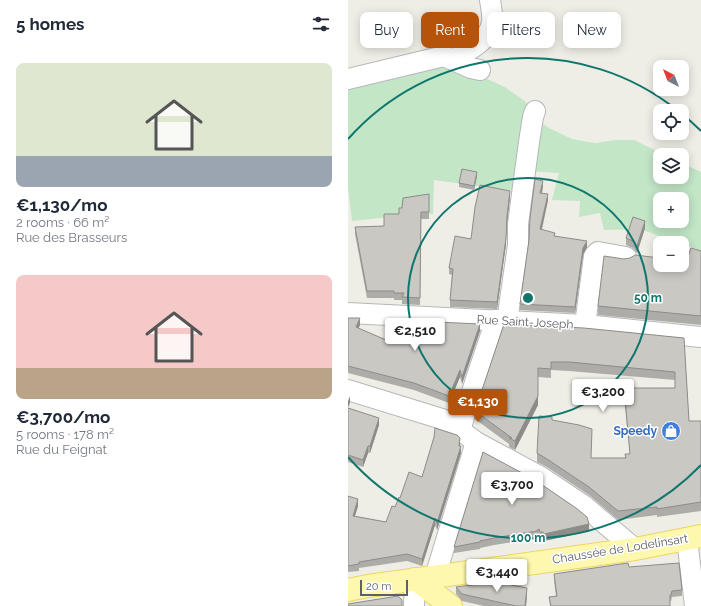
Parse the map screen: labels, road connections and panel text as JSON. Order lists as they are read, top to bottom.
{
  "streets": {
    "main road": ["Chaussée de Lodelinsart"],
    "street": ["Rue Saint-Joseph"]
  },
  "places": {
    "shop": ["Speedy"]
  },
  "scale_bar": "20 m",
  "north": "top left",
  "page": {
    "heading": "5 homes",
    "chip": [
      "Buy",
      "Rent",
      "Filters",
      "New"
    ],
    "list": [
      {
        "name": "€1,130/mo",
        "note": "2 rooms · 66 m² · Rue des Brasseurs"
      },
      {
        "name": "€3,700/mo",
        "note": "5 rooms · 178 m² · Rue du Feignat"
      }
    ],
    "map_buttons": ["+", "−"],
    "price": [
      "€2,510",
      "€3,200",
      "€1,130",
      "€3,700",
      "€3,440"
    ],
    "scale": "20 m"
  },
  "rings": ["50 m", "100 m"]
}
